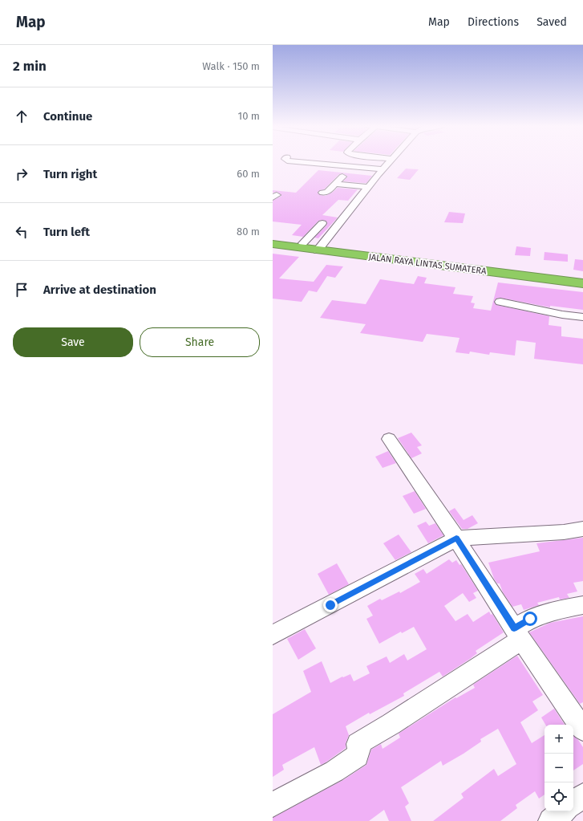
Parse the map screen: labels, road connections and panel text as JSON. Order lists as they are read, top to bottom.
{
  "streets": {
    "highway": ["JALAN RAYA LINTAS SUMATERA"]
  },
  "page": {
    "header": "Map",
    "nav": ["Map", "Directions", "Saved"],
    "heading": ["2 min", "Walk · 150 m"],
    "list": [
      ["Continue", "10 m"],
      ["Turn right", "60 m"],
      ["Turn left", "80 m"],
      "Arrive at destination"
    ],
    "buttons": ["Save", "Share"],
    "map_buttons": ["+", "−"]
  }
}
